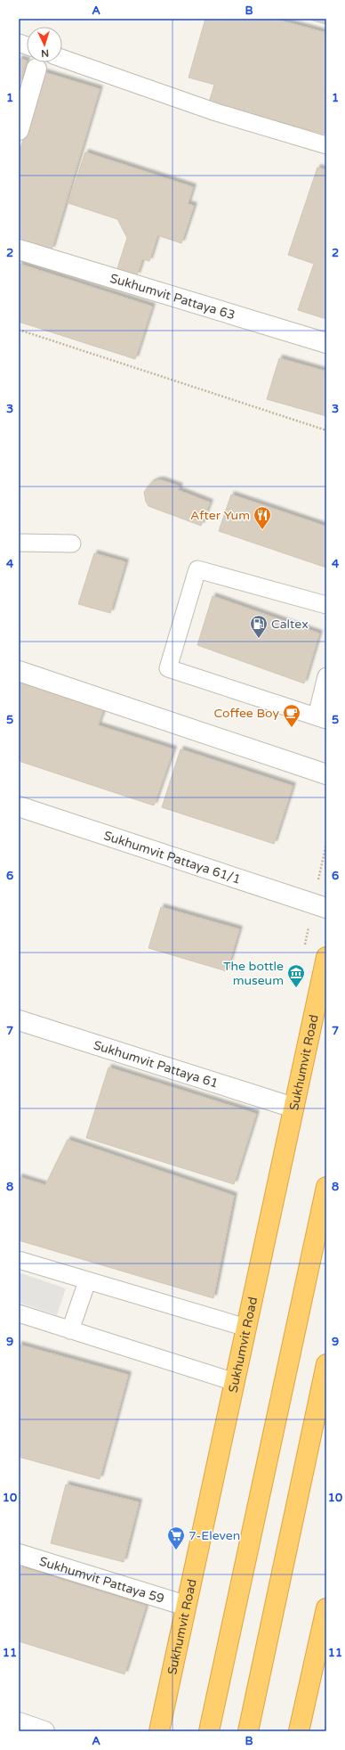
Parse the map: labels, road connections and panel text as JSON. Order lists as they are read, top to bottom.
{
  "streets": {
    "highway": ["Sukhumvit Road"],
    "street": [
      "Sukhumvit Pattaya 63",
      "Sukhumvit Pattaya 61/1",
      "Sukhumvit Pattaya 61",
      "Sukhumvit Pattaya 59"
    ]
  },
  "crossings": [
    ["Sukhumvit Road", "Sukhumvit Pattaya 61"],
    ["Sukhumvit Road", "Sukhumvit Pattaya 59"]
  ],
  "places": {
    "restaurant": ["After Yum"],
    "fuel station": ["Caltex"],
    "cafe": ["Coffee Boy"],
    "museum": ["The bottle museum"],
    "supermarket": ["7-Eleven"]
  },
  "north": "bottom",
  "grid": {
    "columns": ["A", "B"],
    "rows": [
      "1",
      "2",
      "3",
      "4",
      "5",
      "6",
      "7",
      "8",
      "9",
      "10",
      "11"
    ]
  }
}
